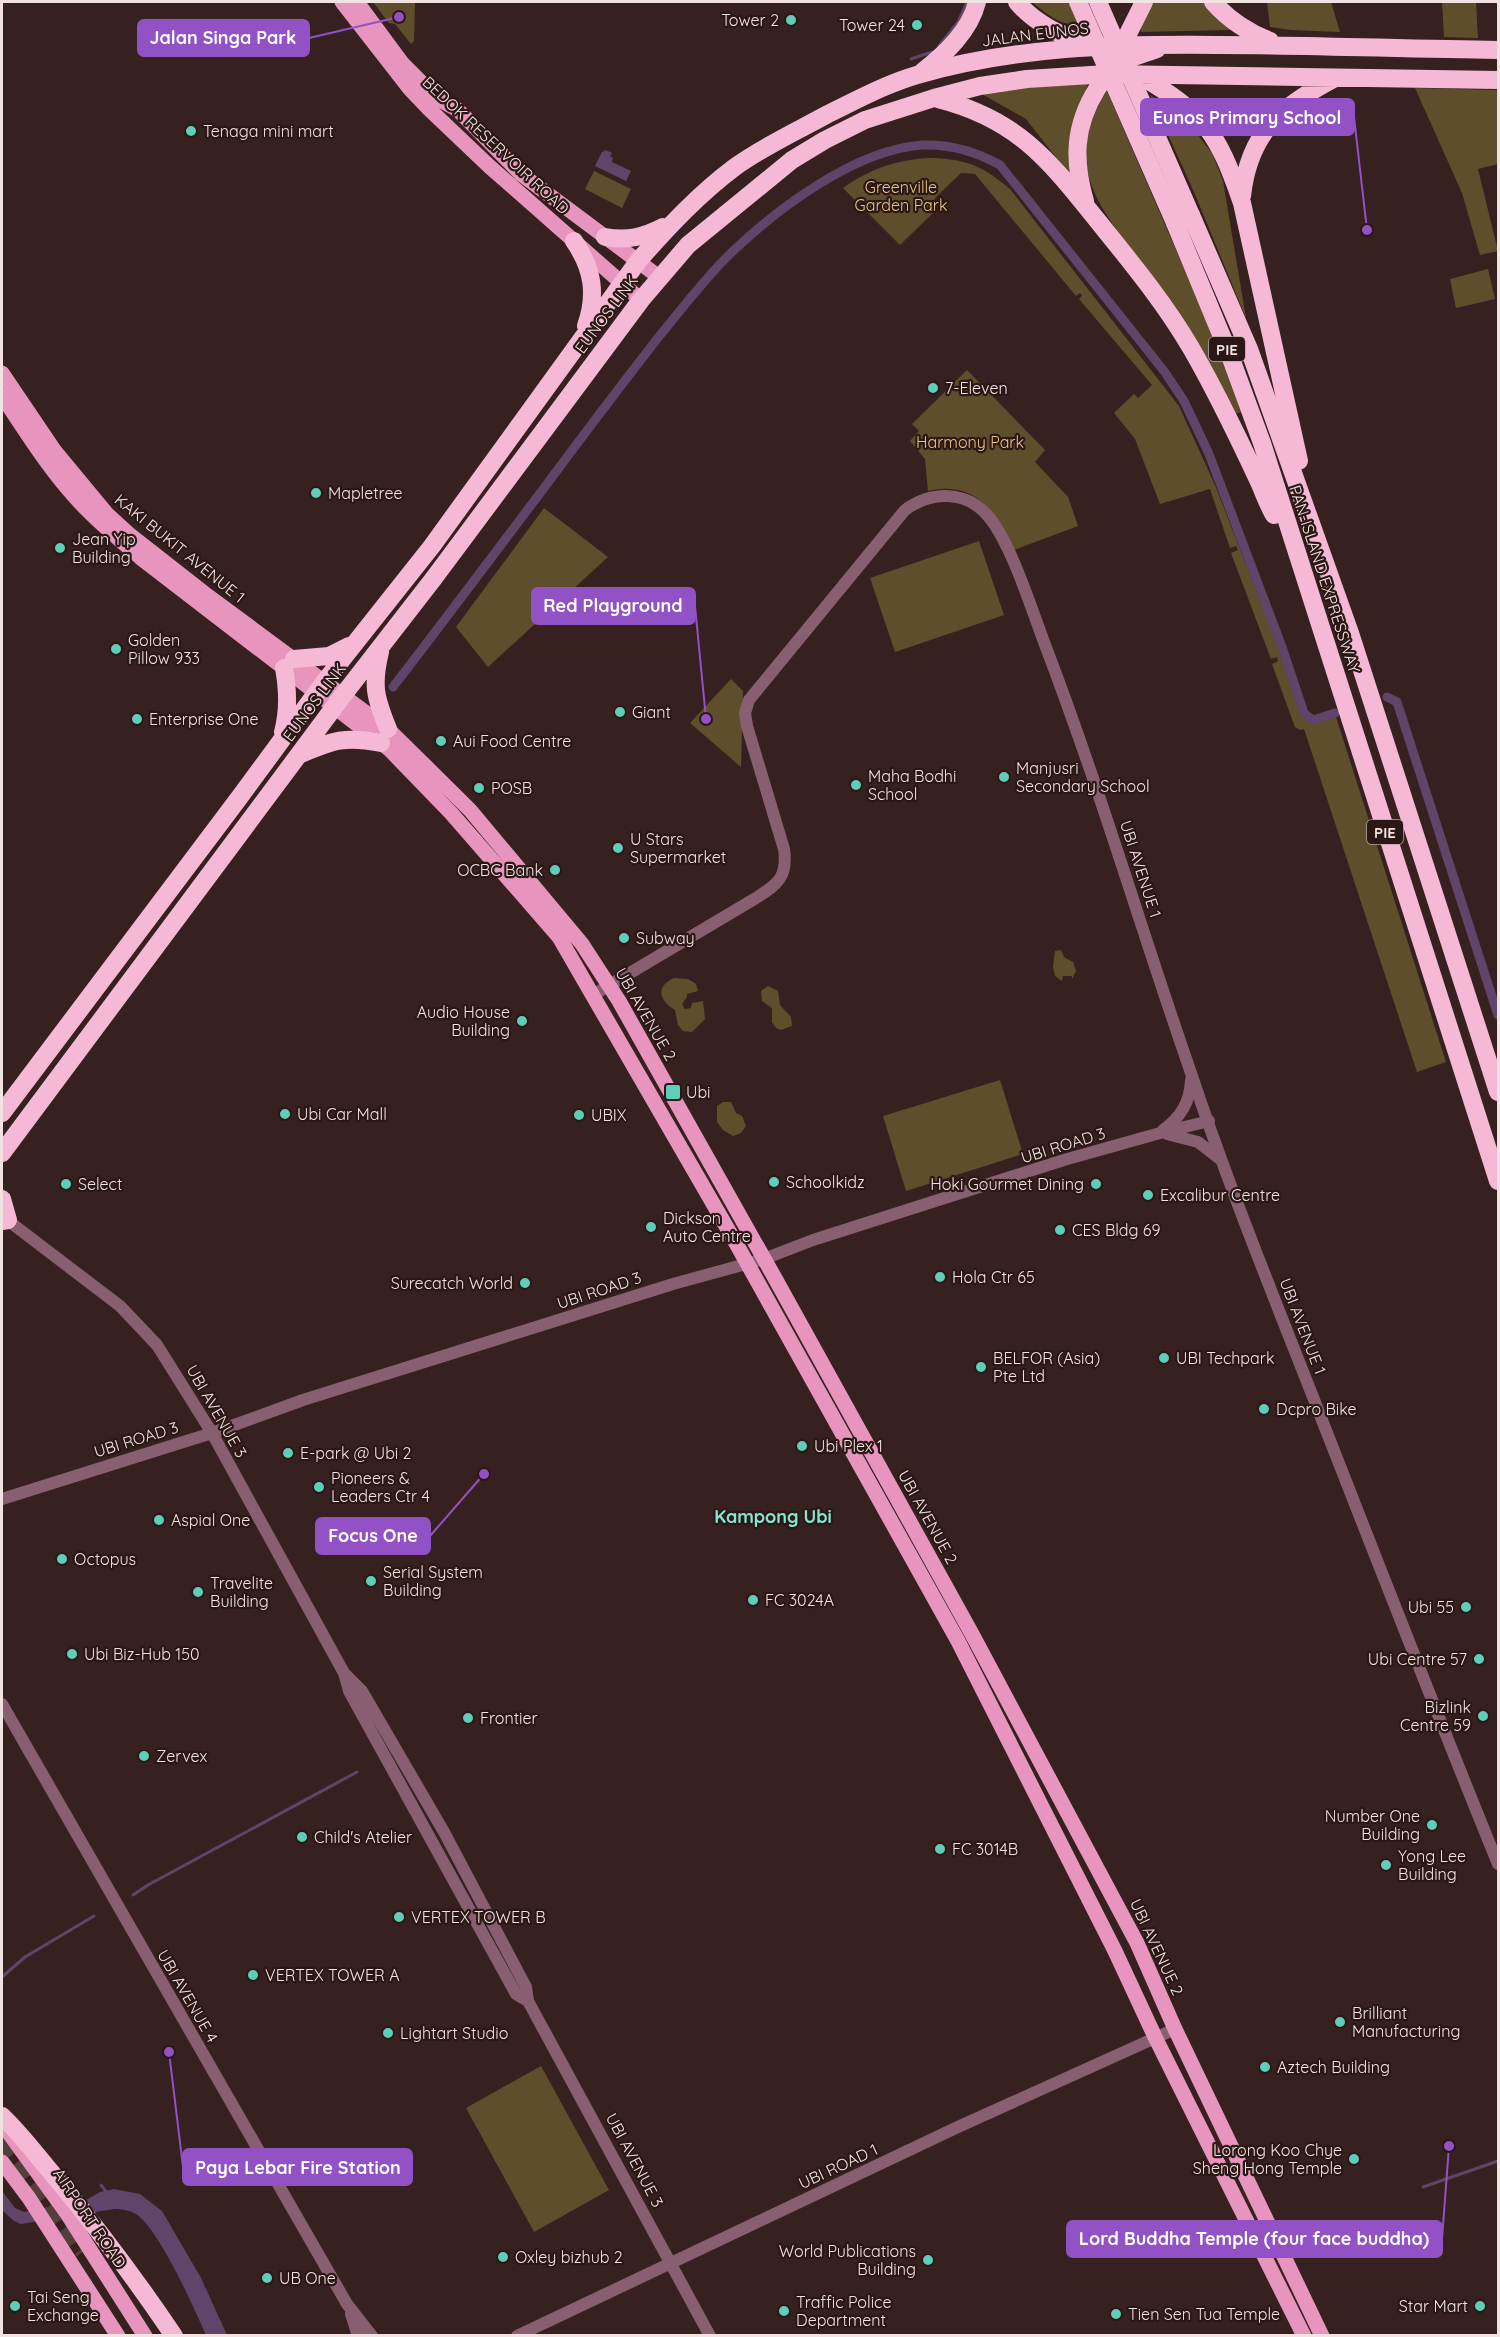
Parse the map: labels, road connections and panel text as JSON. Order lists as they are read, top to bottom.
{
  "streets": {
    "highway": [
      "JALAN EUNOS",
      "EUNOS LINK",
      "PIE",
      "PAN-ISLAND EXPRESSWAY"
    ],
    "main road": [
      "BEDOK RESERVOIR ROAD",
      "KAKI BUKIT AVENUE 1",
      "UBI AVENUE 2",
      "AIRPORT ROAD"
    ],
    "street": [
      "UBI AVENUE 1",
      "UBI ROAD 3",
      "UBI AVENUE 3",
      "UBI AVENUE 4",
      "UBI ROAD 1"
    ]
  },
  "crossings": [
    ["JALAN EUNOS", "BEDOK RESERVOIR ROAD"],
    ["JALAN EUNOS", "EUNOS LINK"],
    ["BEDOK RESERVOIR ROAD", "EUNOS LINK"],
    ["EUNOS LINK", "KAKI BUKIT AVENUE 1"],
    ["EUNOS LINK", "UBI AVENUE 2"],
    ["KAKI BUKIT AVENUE 1", "UBI AVENUE 2"],
    ["UBI AVENUE 1", "UBI AVENUE 2"],
    ["UBI AVENUE 1", "UBI ROAD 3"],
    ["UBI AVENUE 2", "UBI ROAD 3"],
    ["UBI AVENUE 2", "UBI ROAD 1"],
    ["UBI ROAD 3", "UBI AVENUE 3"],
    ["UBI AVENUE 3", "UBI ROAD 1"]
  ],
  "districts": ["Kampong Ubi"],
  "parks": ["Greenville Garden Park", "Harmony Park"],
  "places": {
    "other": [
      "Jalan Singa Park",
      "Tower 2",
      "Tower 24",
      "Tenaga mini mart",
      "Eunos Primary School",
      "7-Eleven",
      "Mapletree",
      "Jean Yip Building",
      "Golden Pillow 933",
      "Giant",
      "Enterprise One",
      "Red Playground",
      "Aui Food Centre",
      "Manjusri Secondary School",
      "Maha Bodhi School",
      "POSB",
      "U Stars Supermarket",
      "OCBC Bank",
      "Subway",
      "Audio House Building",
      "Ubi Car Mall",
      "UBIX",
      "Schoolkidz",
      "Select",
      "Hoki Gourmet Dining",
      "Excalibur Centre",
      "Dickson Auto Centre",
      "CES Bldg 69",
      "Hola Ctr 65",
      "Surecatch World",
      "UBI Techpark",
      "BELFOR (Asia) Pte Ltd",
      "Dcpro Bike",
      "Ubi Plex 1",
      "E-park @ Ubi 2",
      "Focus One",
      "Pioneers & Leaders Ctr 4",
      "Aspial One",
      "Octopus",
      "Serial System Building",
      "Travelite Building",
      "FC 3024A",
      "Ubi 55",
      "Ubi Biz-Hub 150",
      "Ubi Centre 57",
      "Bizlink Centre 59",
      "Frontier",
      "Zervex",
      "Number One Building",
      "Child's Atelier",
      "FC 3014B",
      "Yong Lee Building",
      "VERTEX TOWER B",
      "VERTEX TOWER A",
      "Brilliant Manufacturing",
      "Lightart Studio",
      "Paya Lebar Fire Station",
      "Aztech Building",
      "Lord Buddha Temple (four face buddha)",
      "Lorong Koo Chye Sheng Hong Temple",
      "Oxley bizhub 2",
      "World Publications Building",
      "UB One",
      "Tai Seng Exchange",
      "Star Mart",
      "Traffic Police Department",
      "Tien Sen Tua Temple"
    ],
    "transit": ["Ubi"]
  }
}
